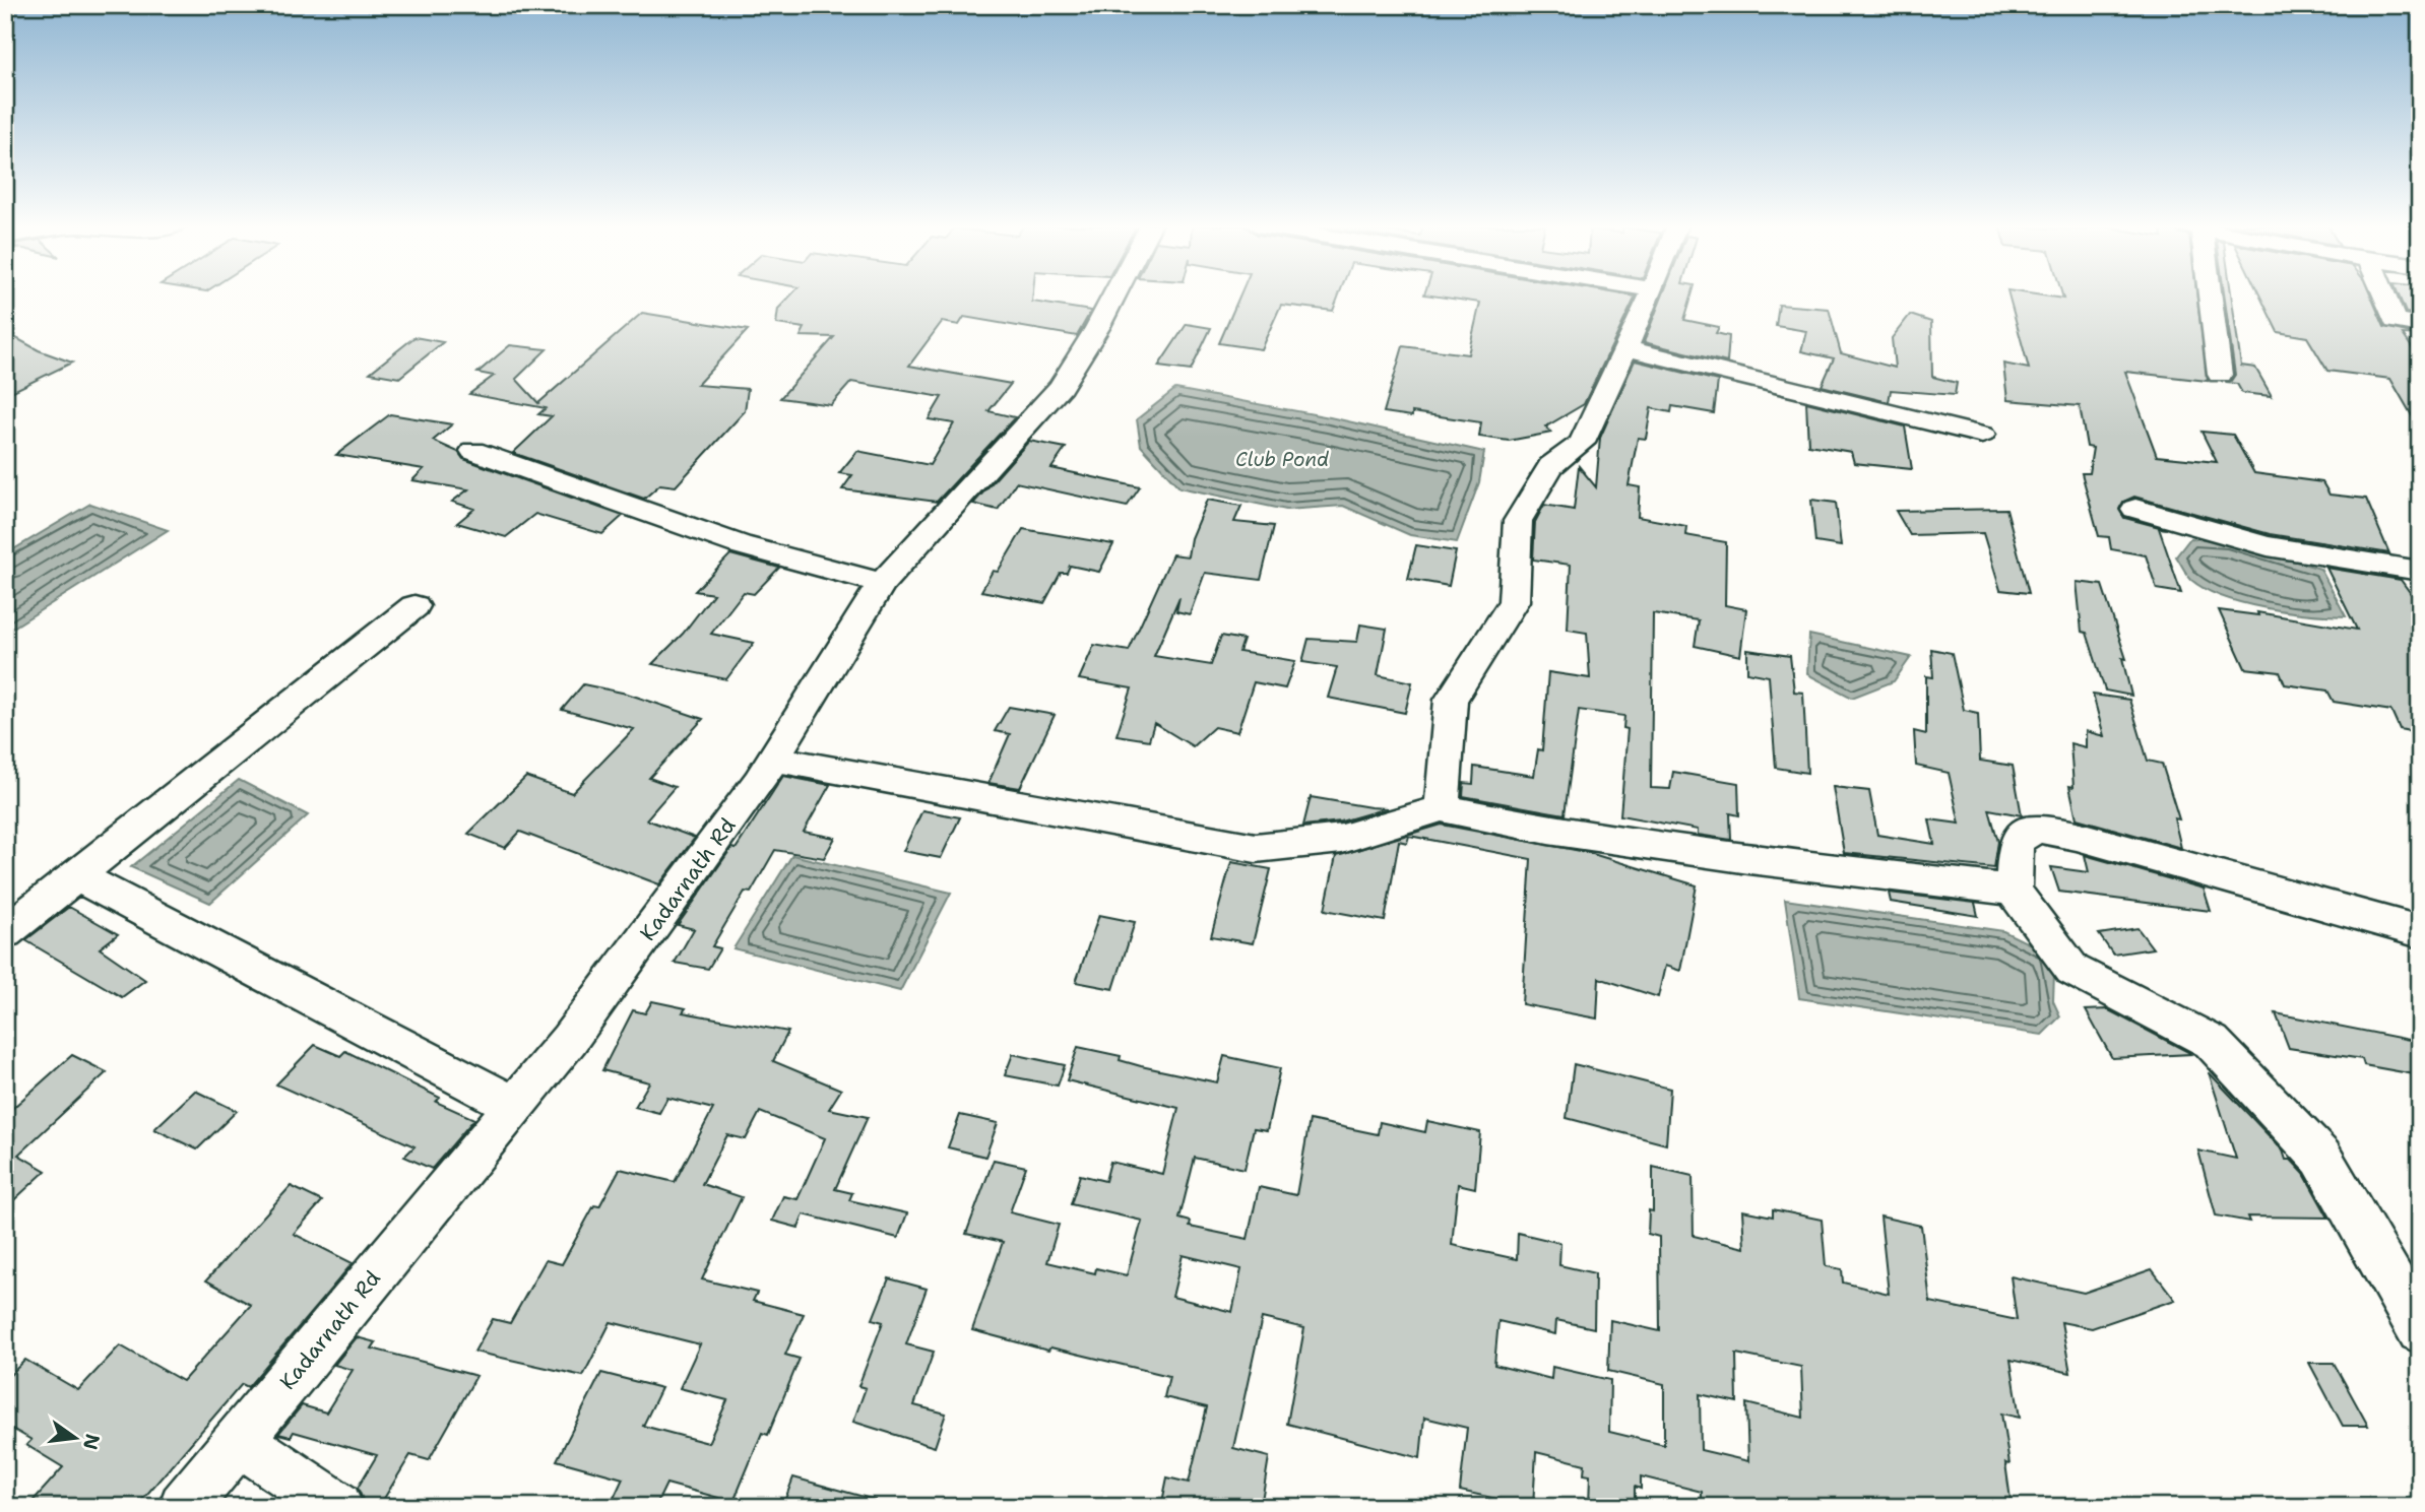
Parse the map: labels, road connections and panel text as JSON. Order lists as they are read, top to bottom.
{
  "streets": {
    "street": ["Kadarnath Rd"]
  },
  "water": ["Club Pond"],
  "north": "right"
}
